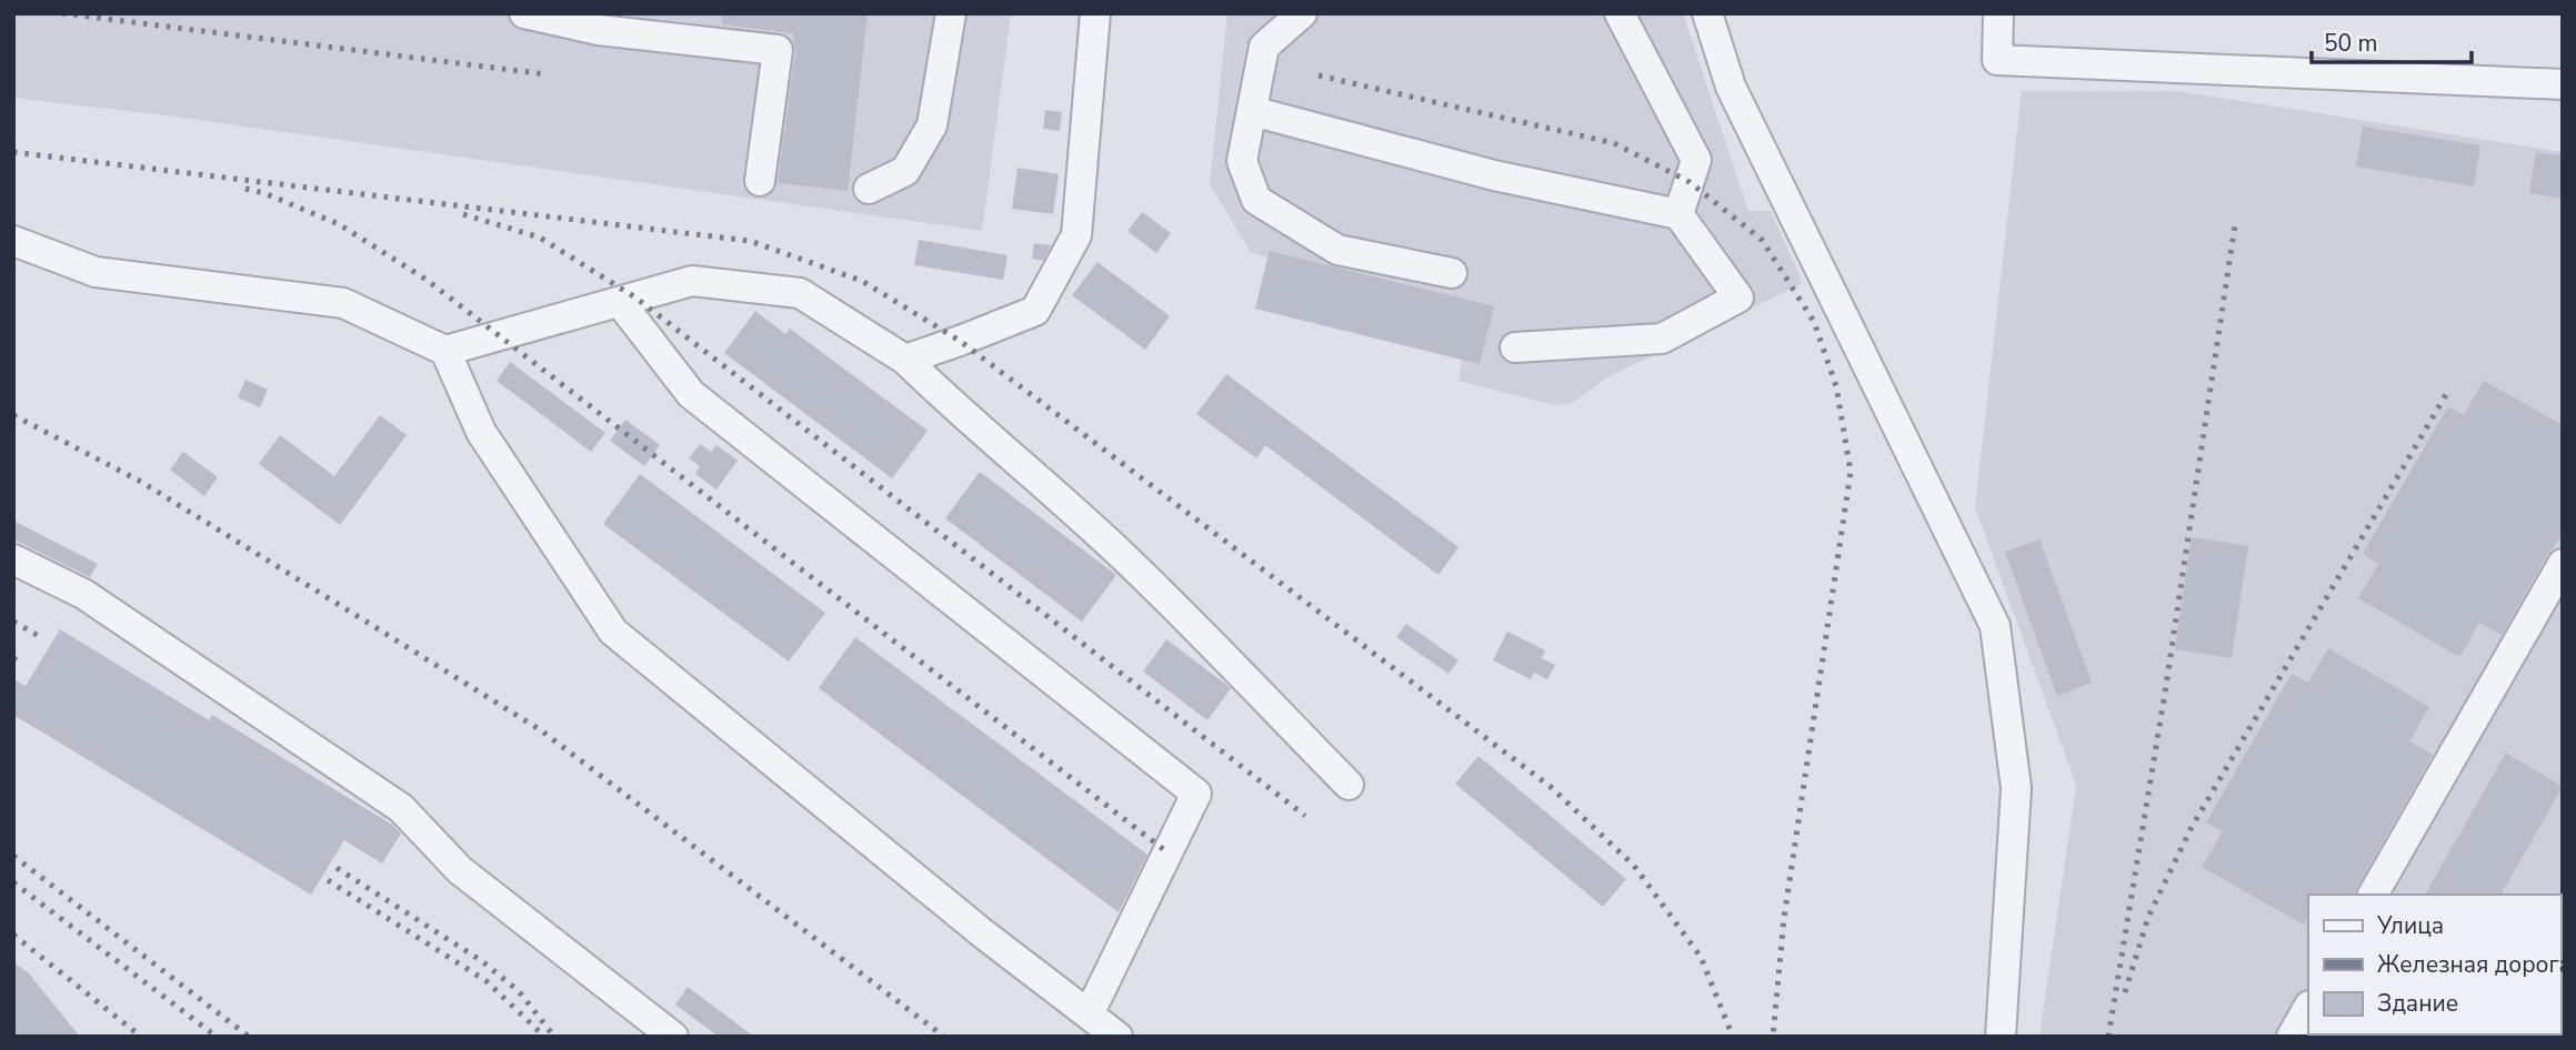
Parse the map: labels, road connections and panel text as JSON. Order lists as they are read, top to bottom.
{
  "legend": ["Улица", "Железная дорога", "Здание"],
  "scale_bar": "50 m"
}
